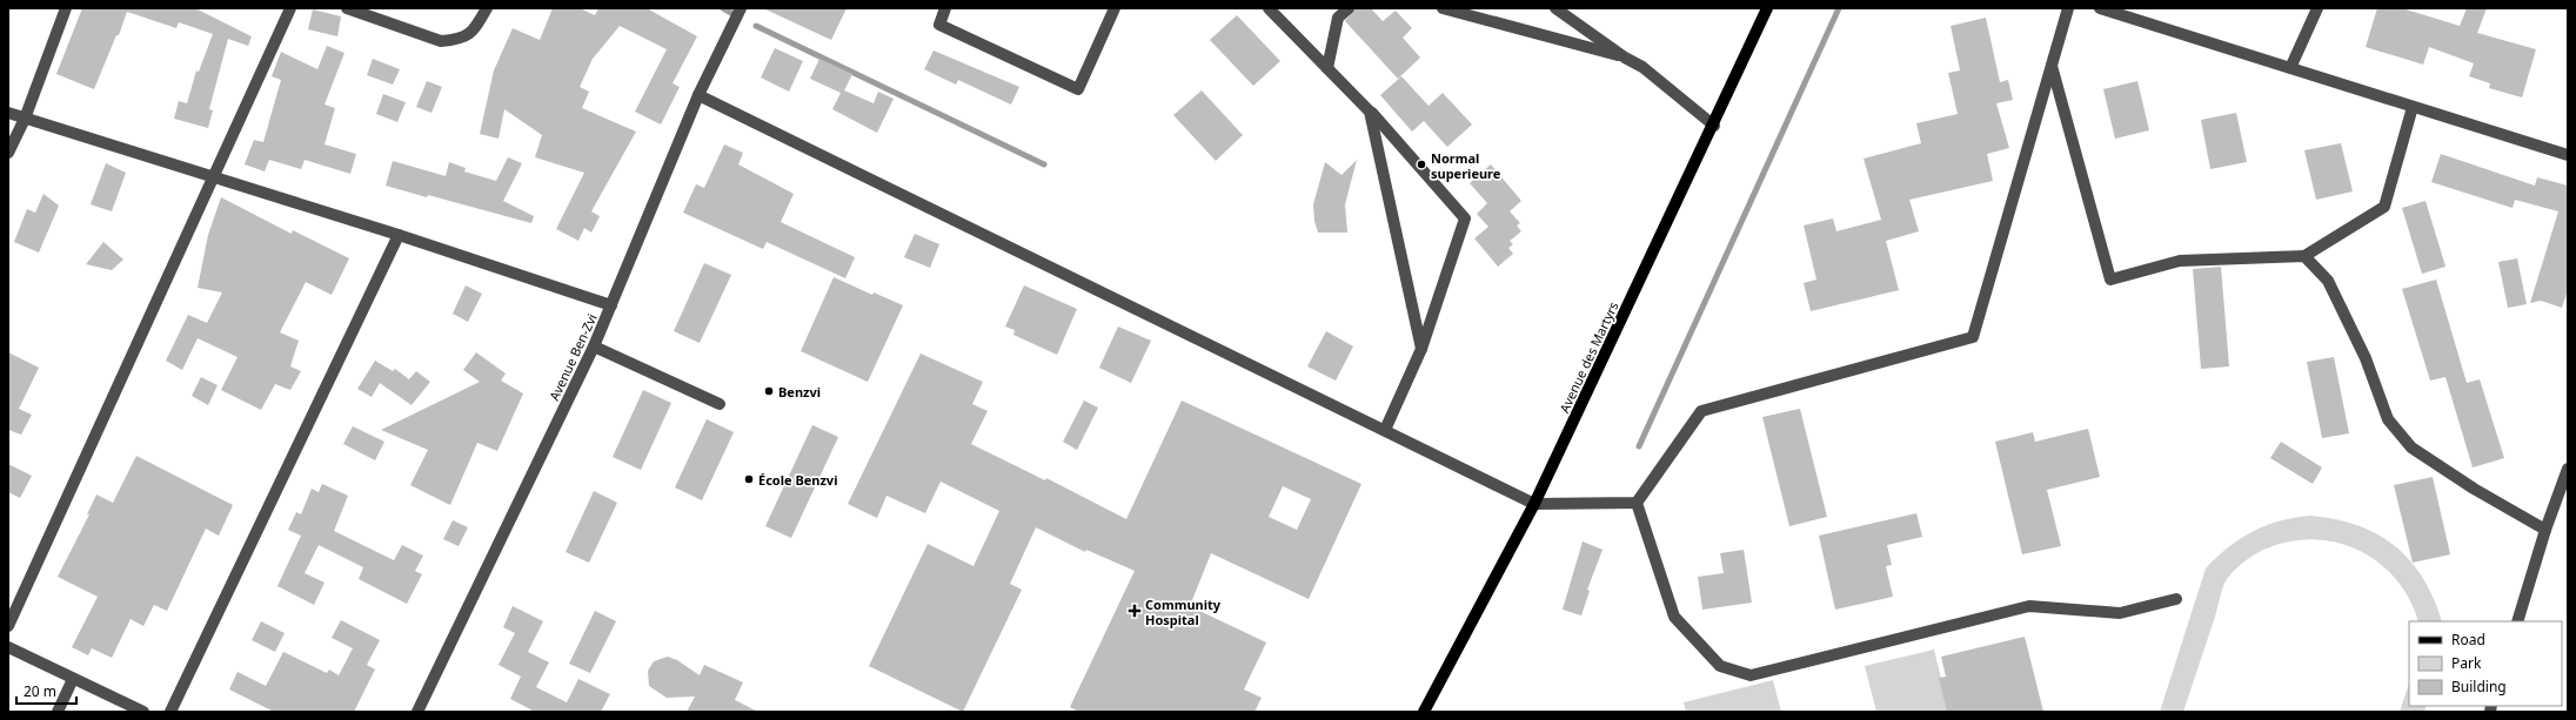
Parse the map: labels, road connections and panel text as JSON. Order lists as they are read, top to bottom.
{
  "streets": {
    "main road": ["Avenue des Martyrs"],
    "street": ["Avenue Ben-Zvi"]
  },
  "places": {
    "other": ["Normal superieure", "Benzvi", "École Benzvi"],
    "health": ["Community Hospital"]
  },
  "legend": ["Road", "Park", "Building"],
  "scale_bar": "20 m"
}
